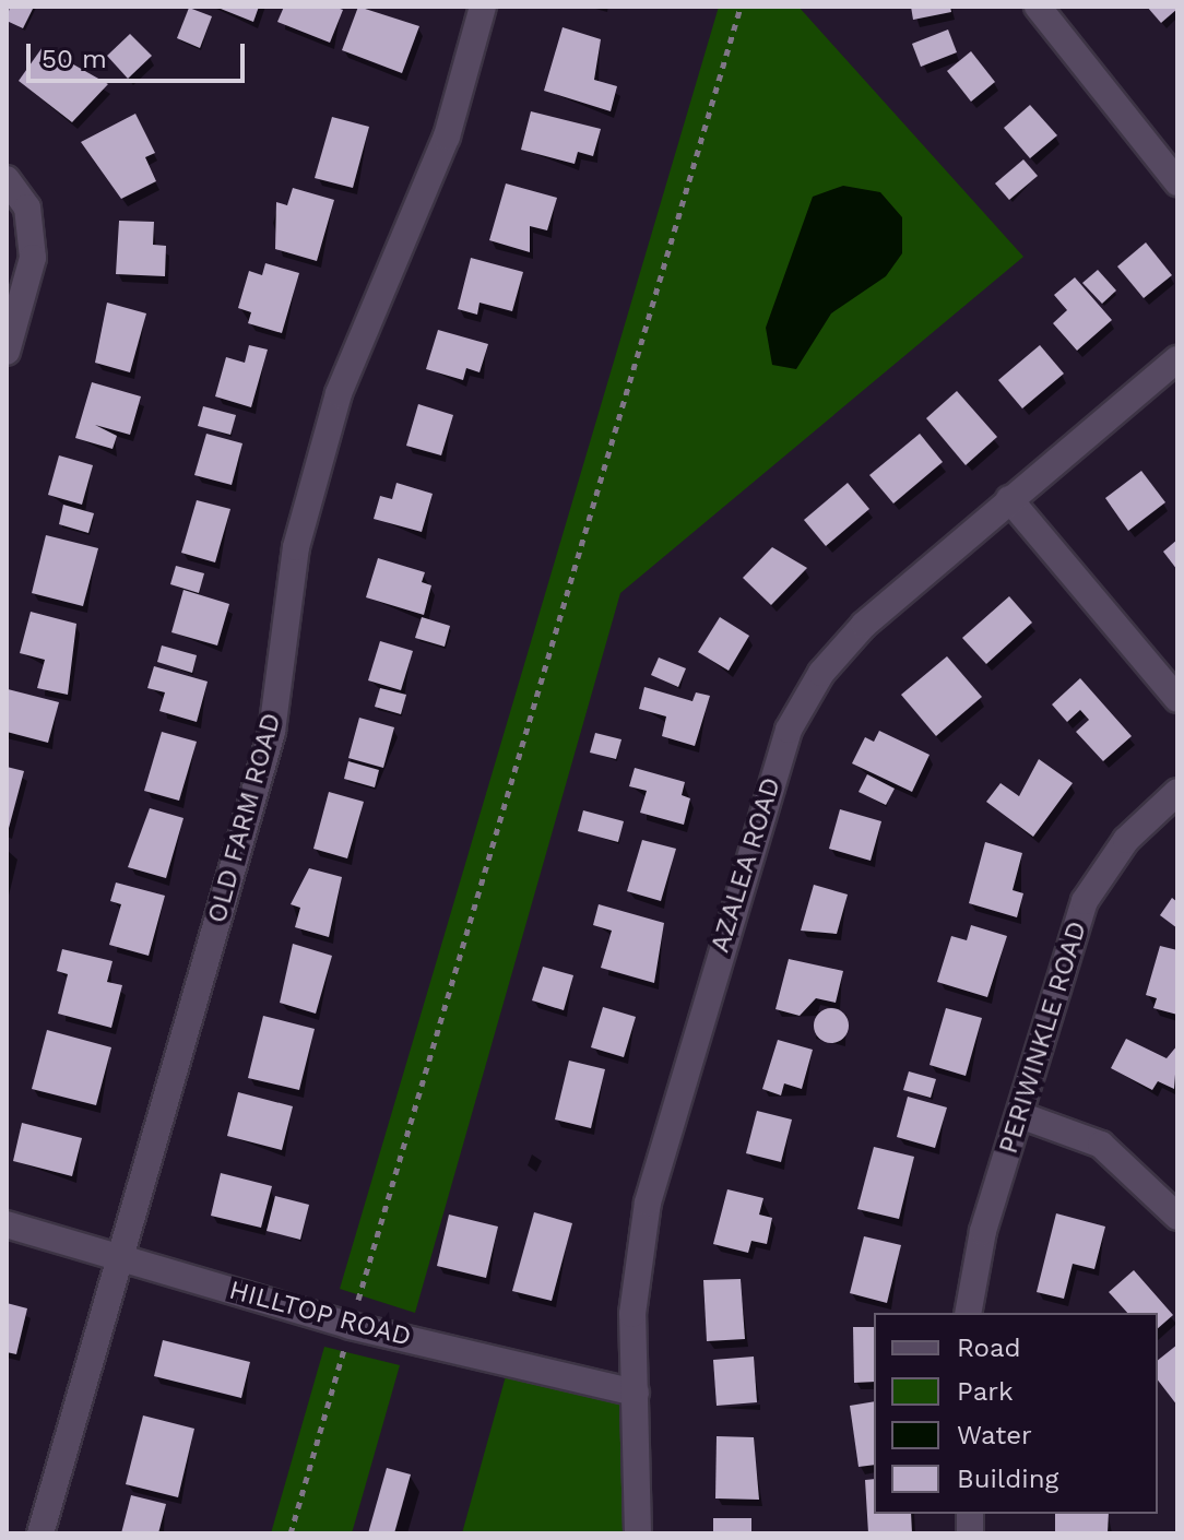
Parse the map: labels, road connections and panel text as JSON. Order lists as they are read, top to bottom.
{
  "streets": {
    "street": [
      "OLD FARM ROAD",
      "AZALEA ROAD",
      "PERIWINKLE ROAD",
      "HILLTOP ROAD"
    ]
  },
  "crossings": [
    ["OLD FARM ROAD", "HILLTOP ROAD"],
    ["AZALEA ROAD", "HILLTOP ROAD"]
  ],
  "legend": [
    "Road",
    "Park",
    "Water",
    "Building"
  ],
  "scale_bar": "50 m"
}
